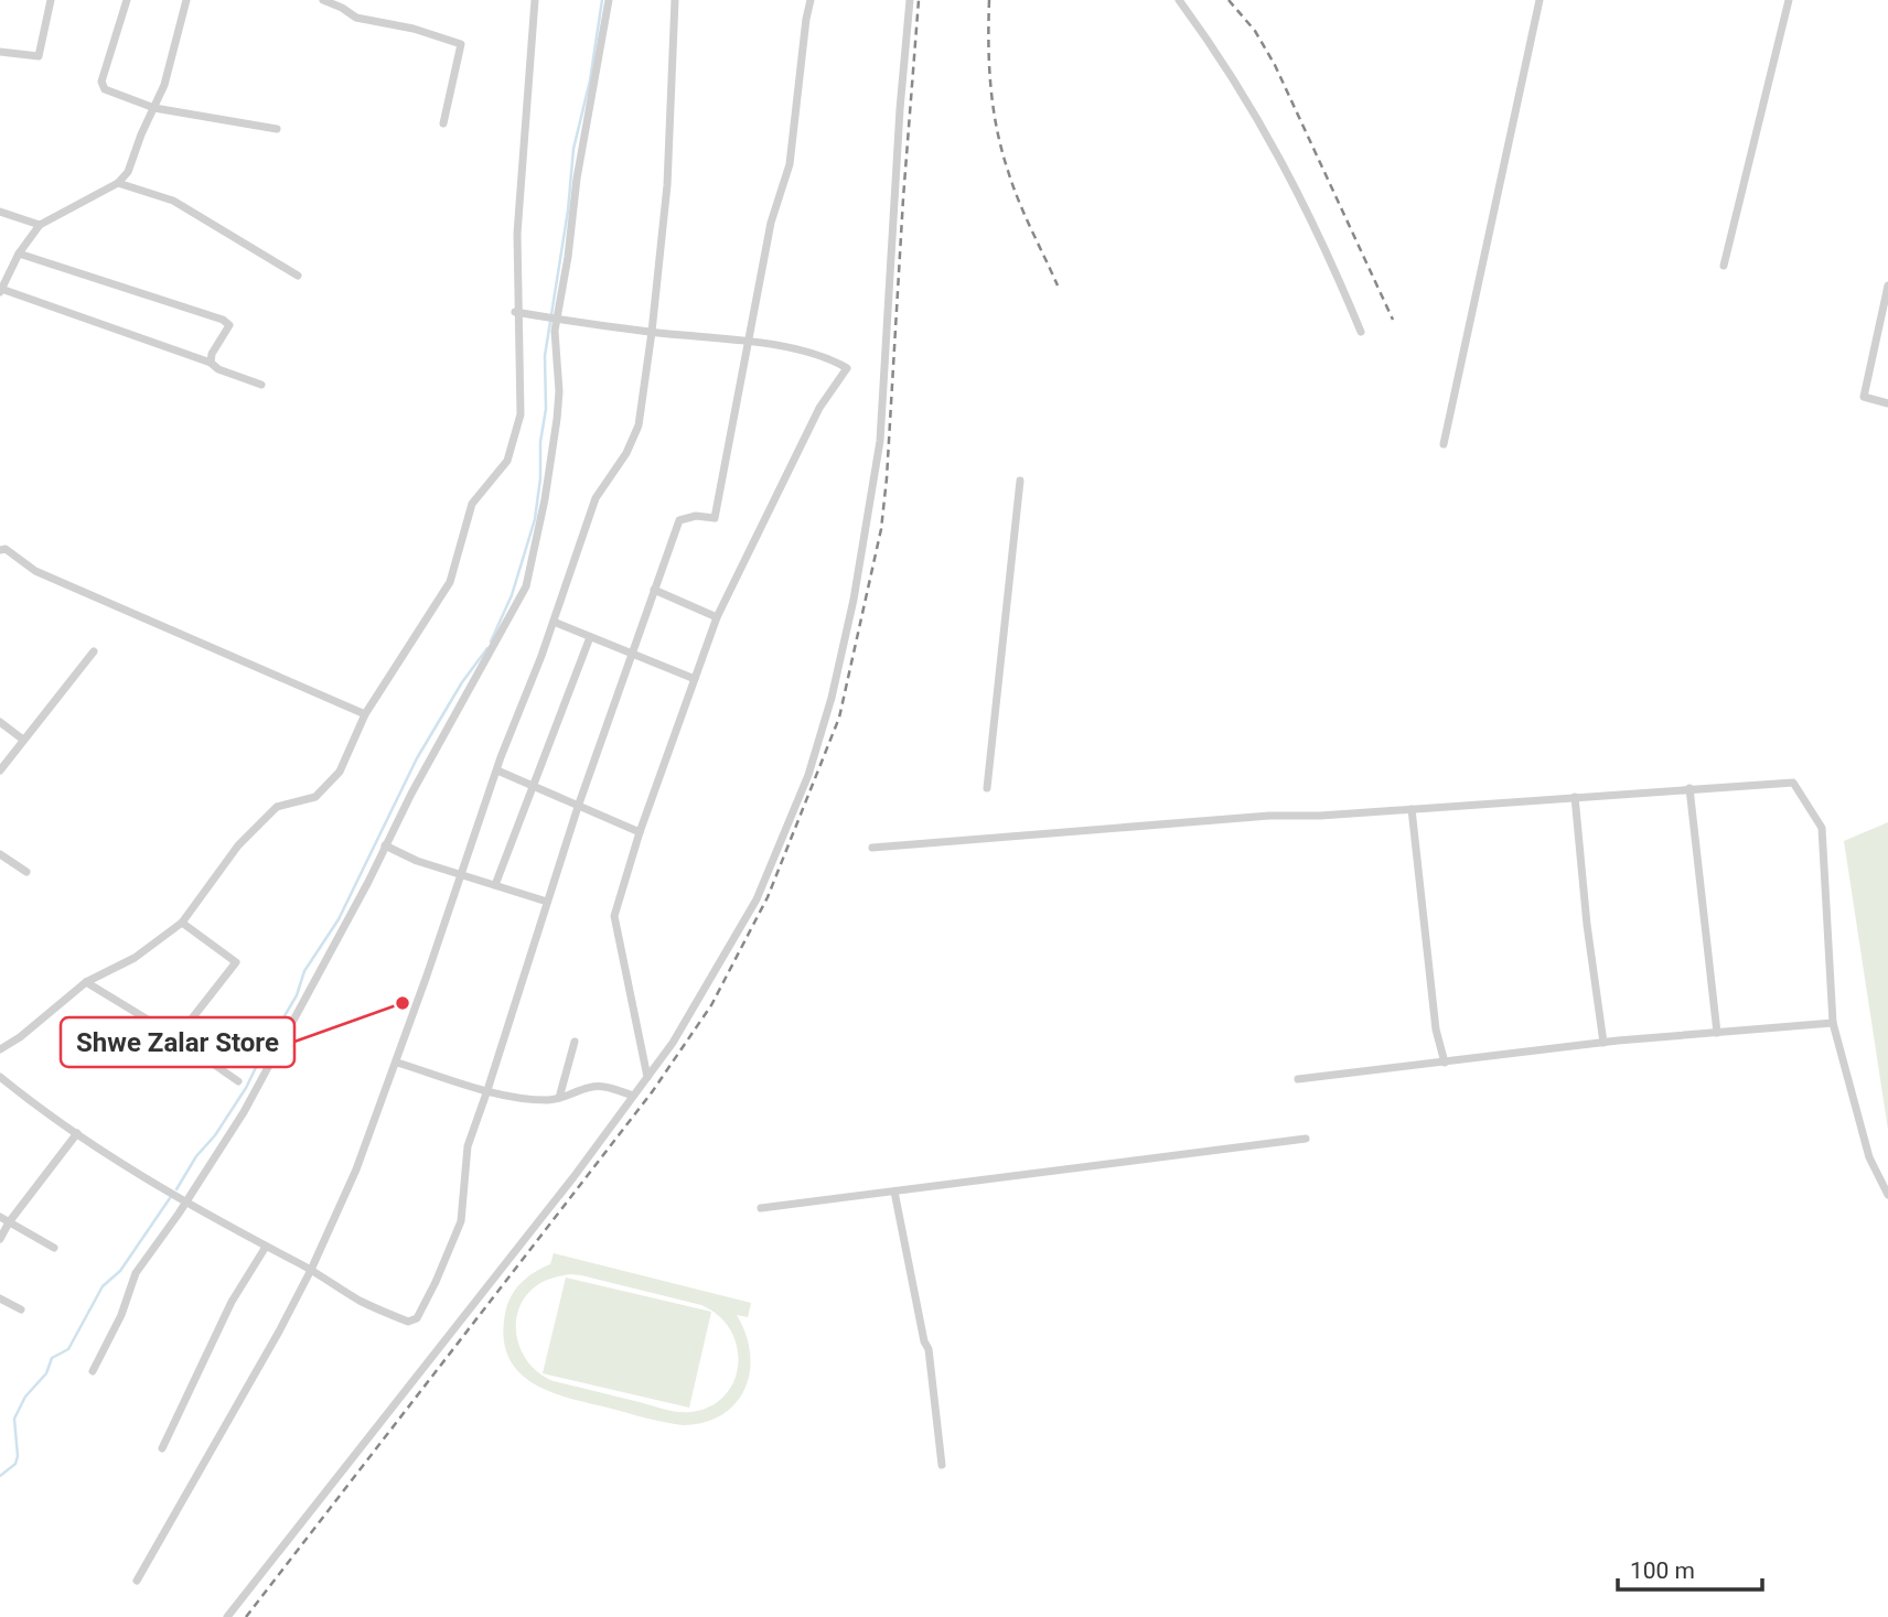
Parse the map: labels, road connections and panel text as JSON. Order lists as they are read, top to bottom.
{
  "places": ["Shwe Zalar Store"],
  "scale_bar": "100 m"
}
